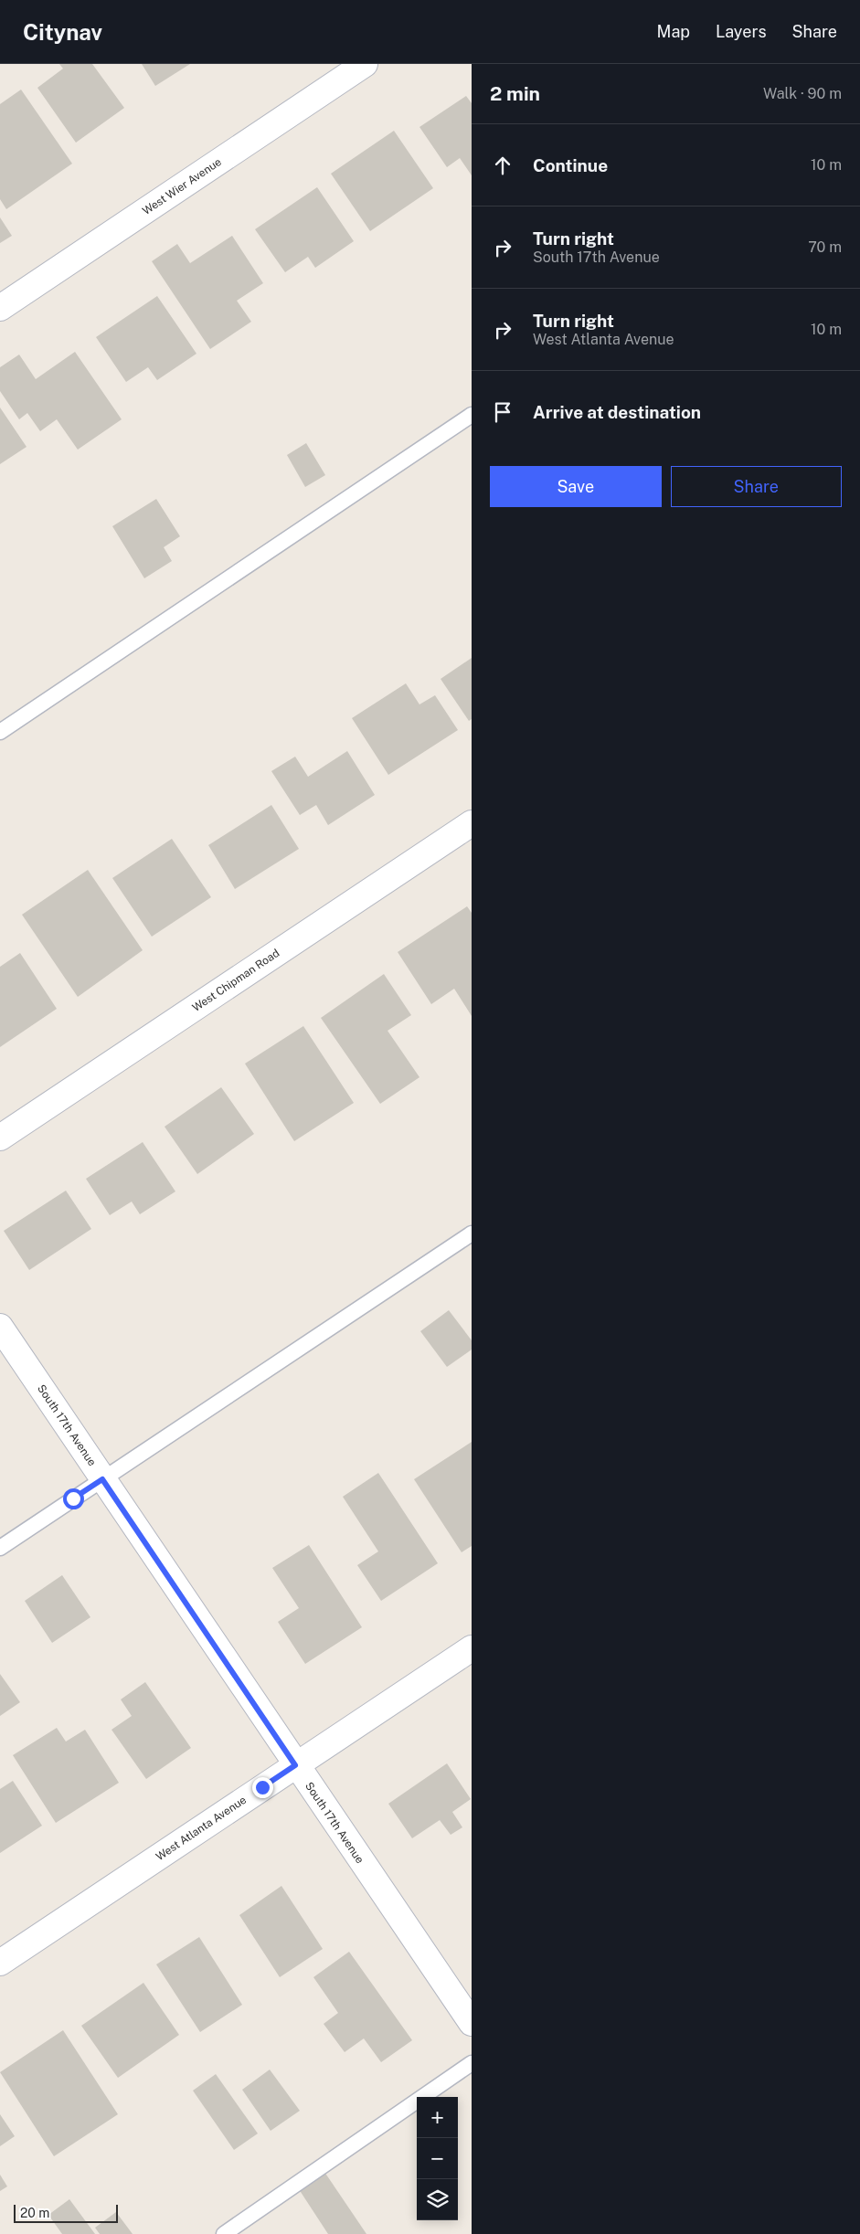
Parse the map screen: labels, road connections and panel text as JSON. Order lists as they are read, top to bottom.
{
  "streets": {
    "street": [
      "West Wier Avenue",
      "West Chipman Road",
      "South 17th Avenue",
      "West Atlanta Avenue"
    ]
  },
  "crossings": [
    ["South 17th Avenue", "West Atlanta Avenue"]
  ],
  "scale_bar": "20 m",
  "page": {
    "header": "Citynav",
    "nav": ["Map", "Layers", "Share"],
    "heading": ["2 min", "Walk · 90 m"],
    "list": [
      ["Continue", "10 m"],
      ["Turn right", "South 17th Avenue", "70 m"],
      ["Turn right", "West Atlanta Avenue", "10 m"],
      "Arrive at destination"
    ],
    "buttons": ["Save", "Share"],
    "map_buttons": ["+", "−"],
    "scale": "20 m"
  }
}
